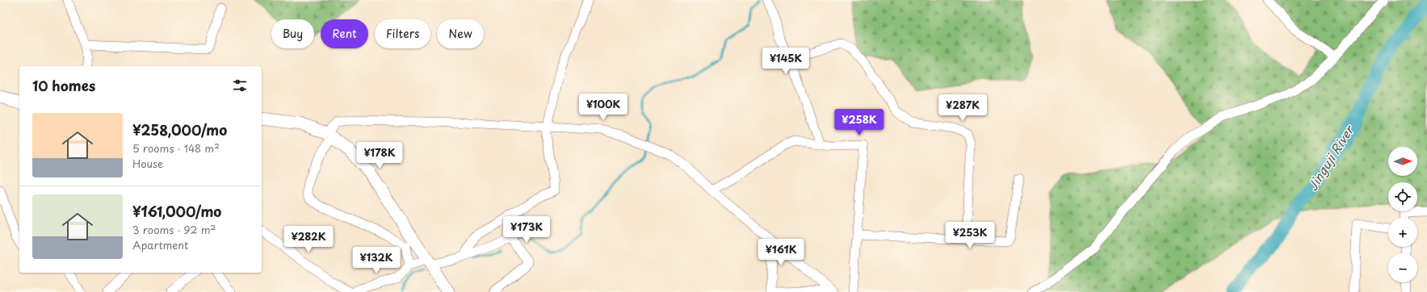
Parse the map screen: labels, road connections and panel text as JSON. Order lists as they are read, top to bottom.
{
  "water": ["Jinguji River"],
  "north": "right",
  "page": {
    "chip": [
      "Buy",
      "Rent",
      "Filters",
      "New"
    ],
    "price": [
      "¥145K",
      "¥100K",
      "¥287K",
      "¥258K",
      "¥178K",
      "¥173K",
      "¥253K",
      "¥282K",
      "¥161K",
      "¥132K"
    ],
    "heading": "10 homes",
    "list": [
      {
        "name": "¥258,000/mo",
        "note": "5 rooms · 148 m² · House"
      },
      {
        "name": "¥161,000/mo",
        "note": "3 rooms · 92 m² · Apartment"
      }
    ],
    "map_buttons": ["+", "−"]
  }
}
